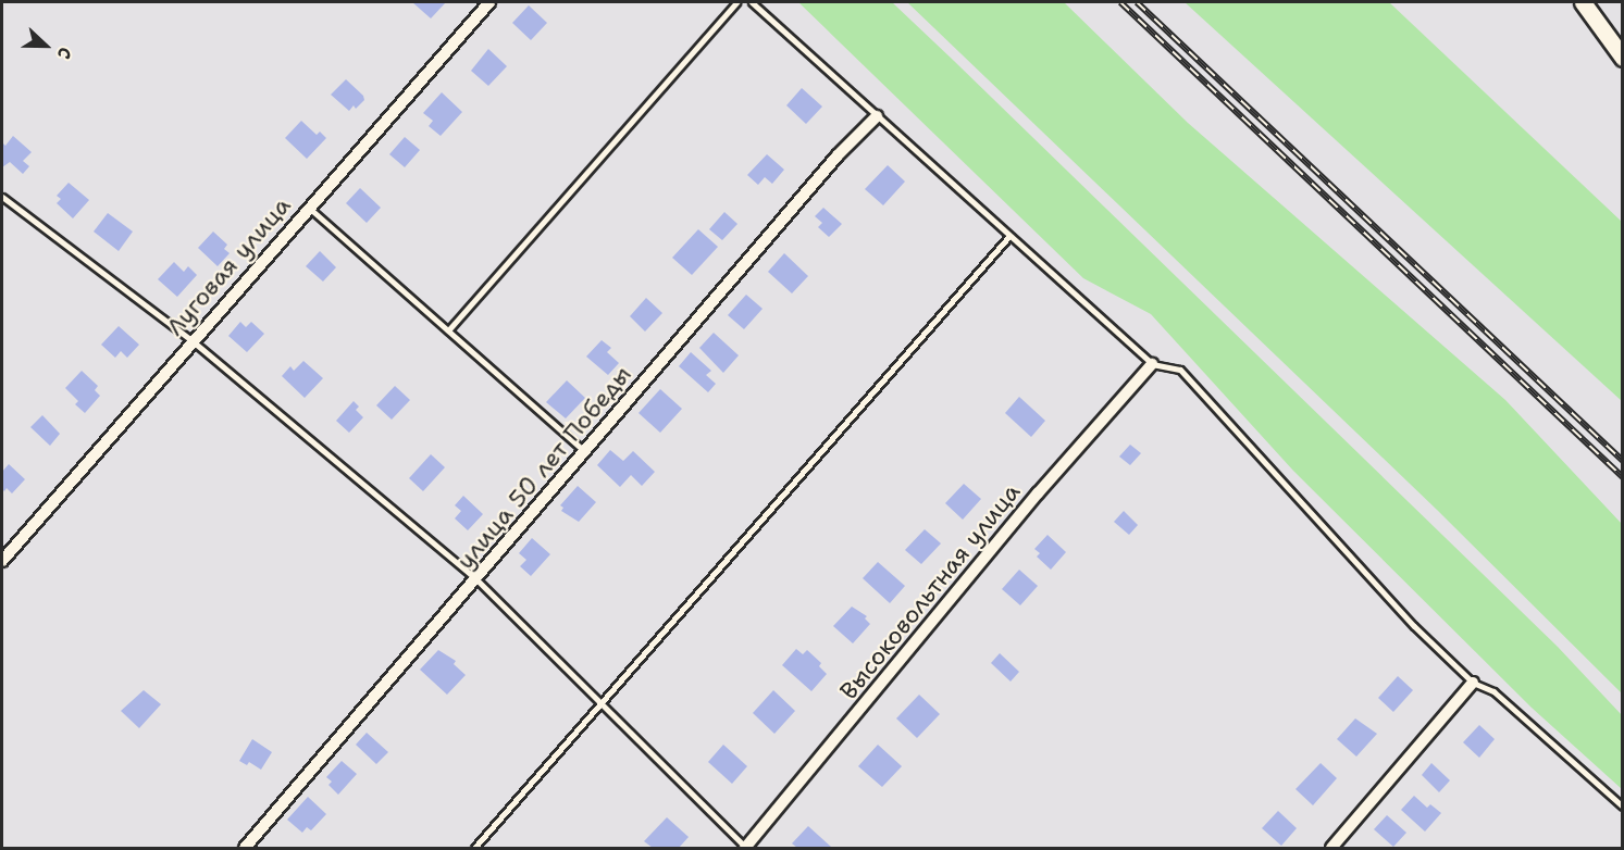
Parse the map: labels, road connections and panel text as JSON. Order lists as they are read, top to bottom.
{
  "streets": {
    "street": ["Луговая улица", "улица 50 лет Победы", "Высоковольтная улица"]
  },
  "north": "right"
}
